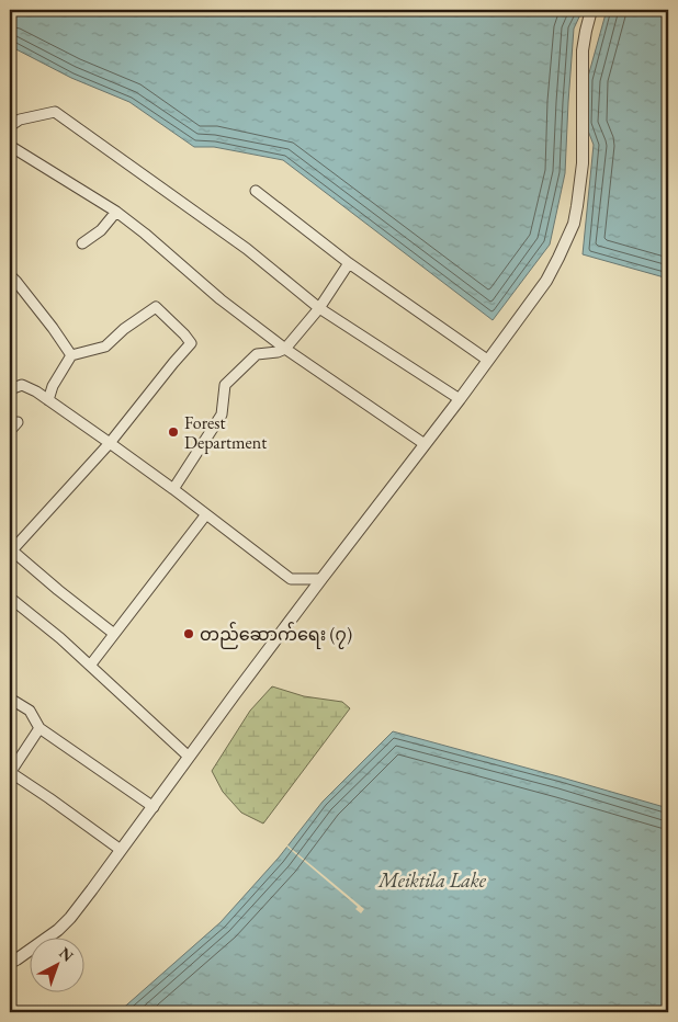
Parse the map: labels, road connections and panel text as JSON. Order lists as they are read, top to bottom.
{
  "water": ["Meiktila Lake"],
  "places": ["Forest Department", "တည်ဆောက်ရေး (၇)"],
  "north": "top right"
}
